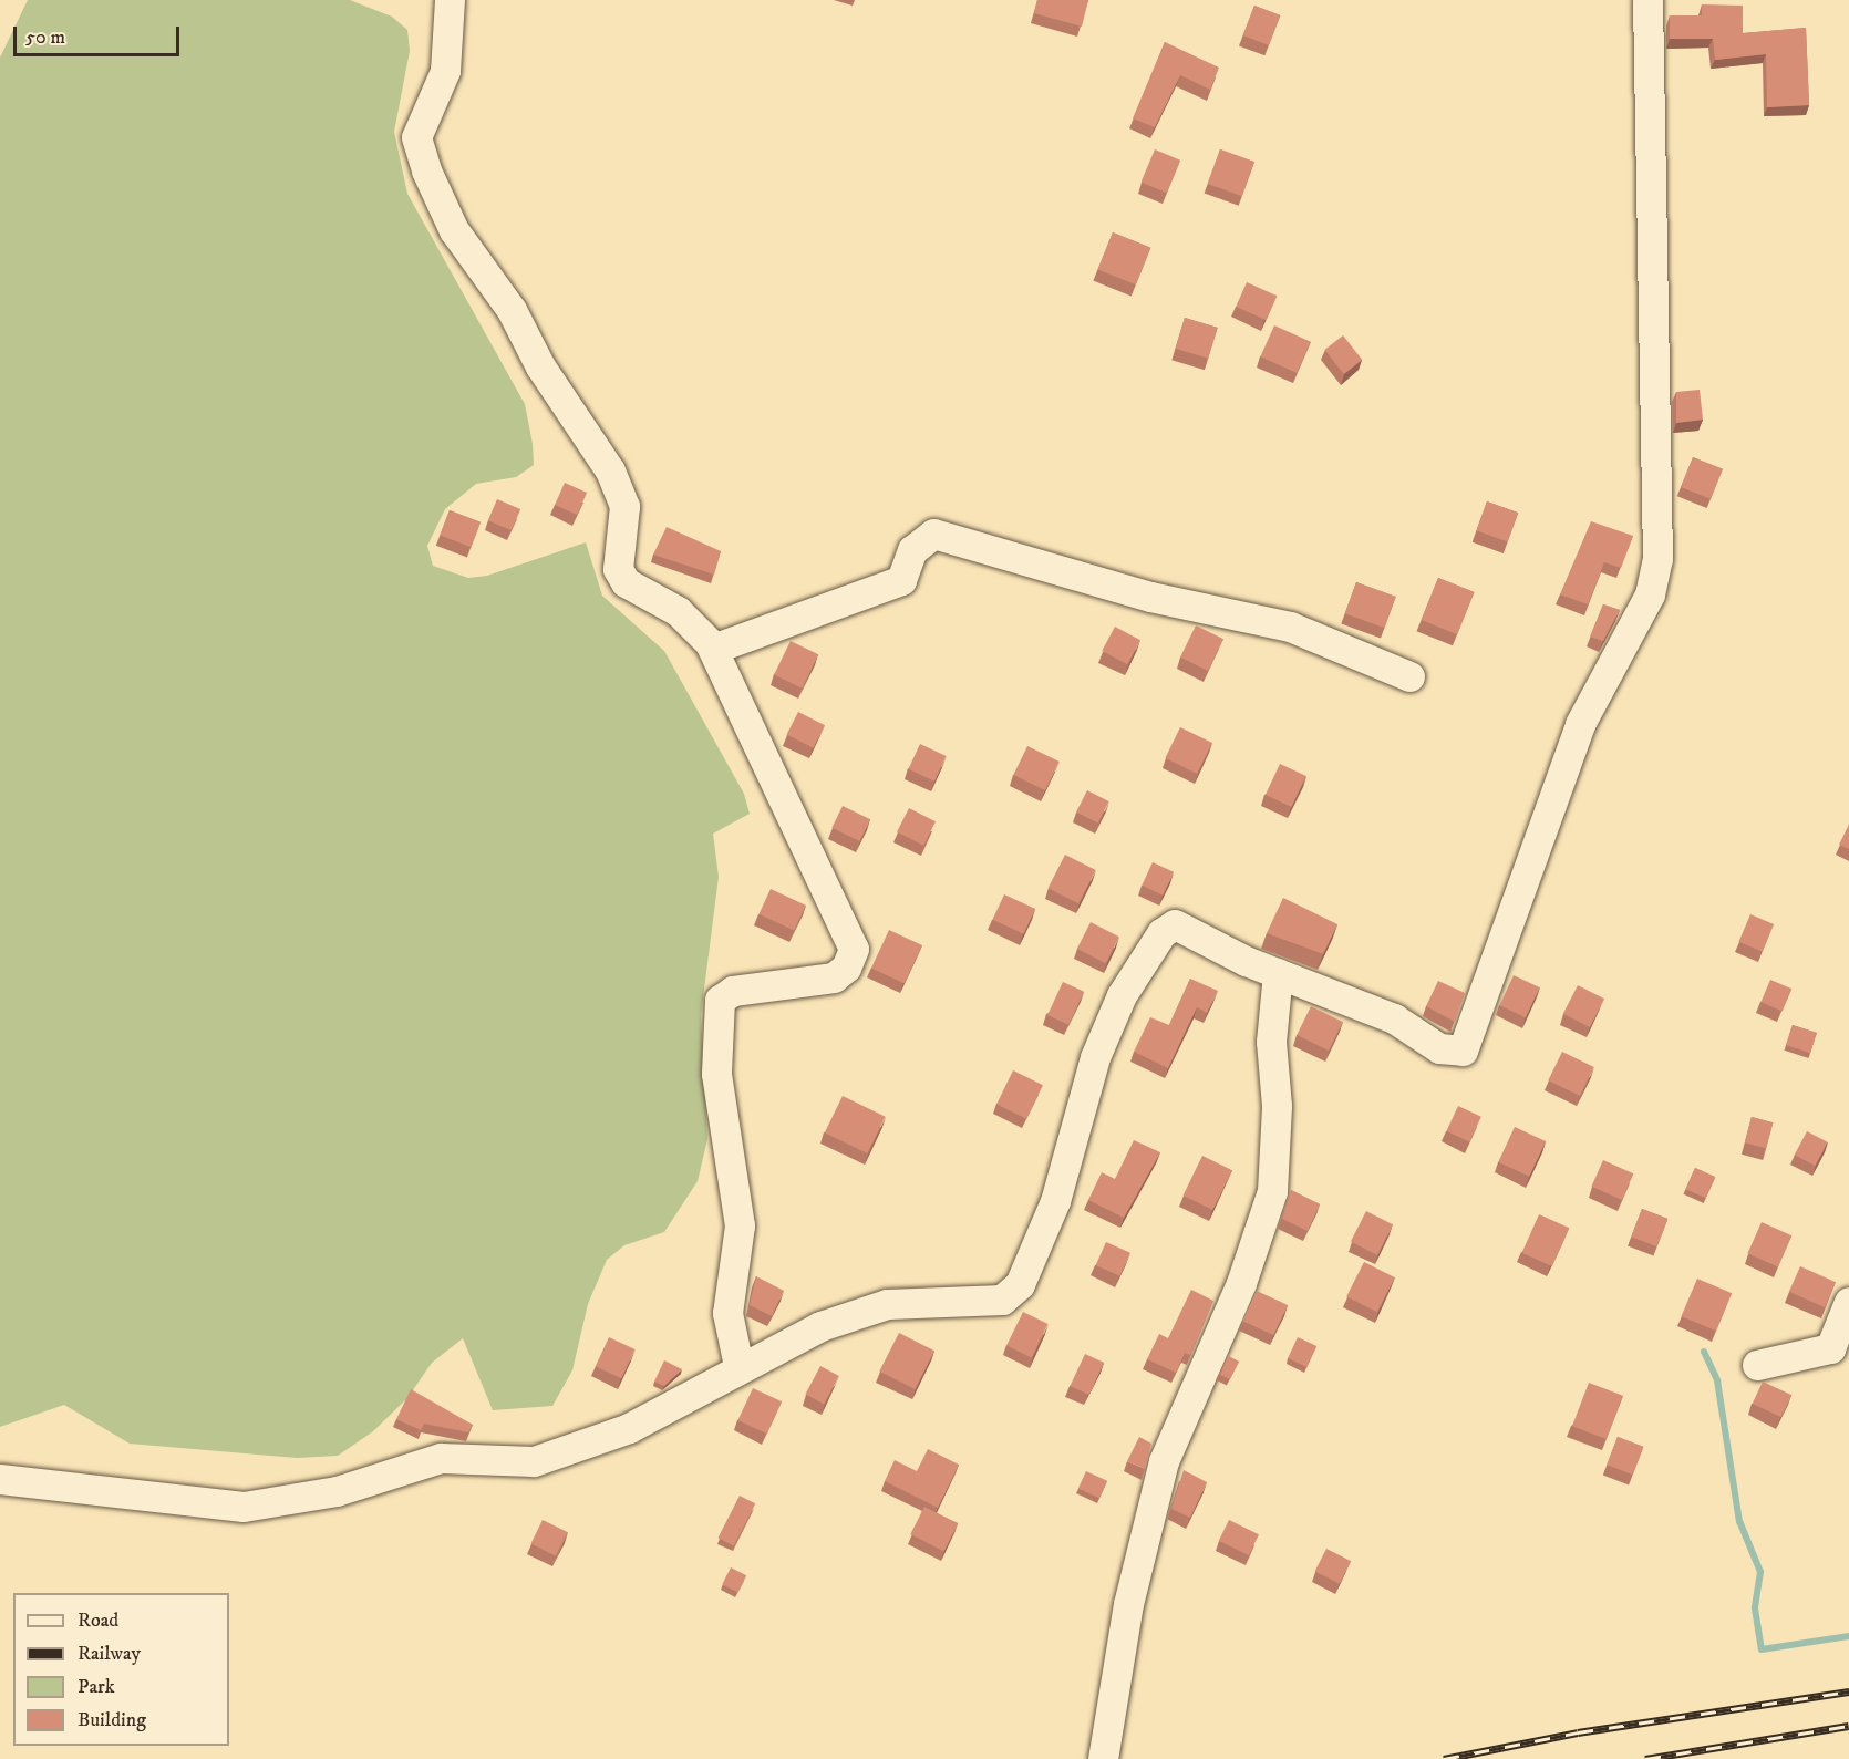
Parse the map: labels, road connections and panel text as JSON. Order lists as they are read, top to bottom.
{
  "legend": [
    "Road",
    "Railway",
    "Park",
    "Building"
  ],
  "scale_bar": "50 m"
}
